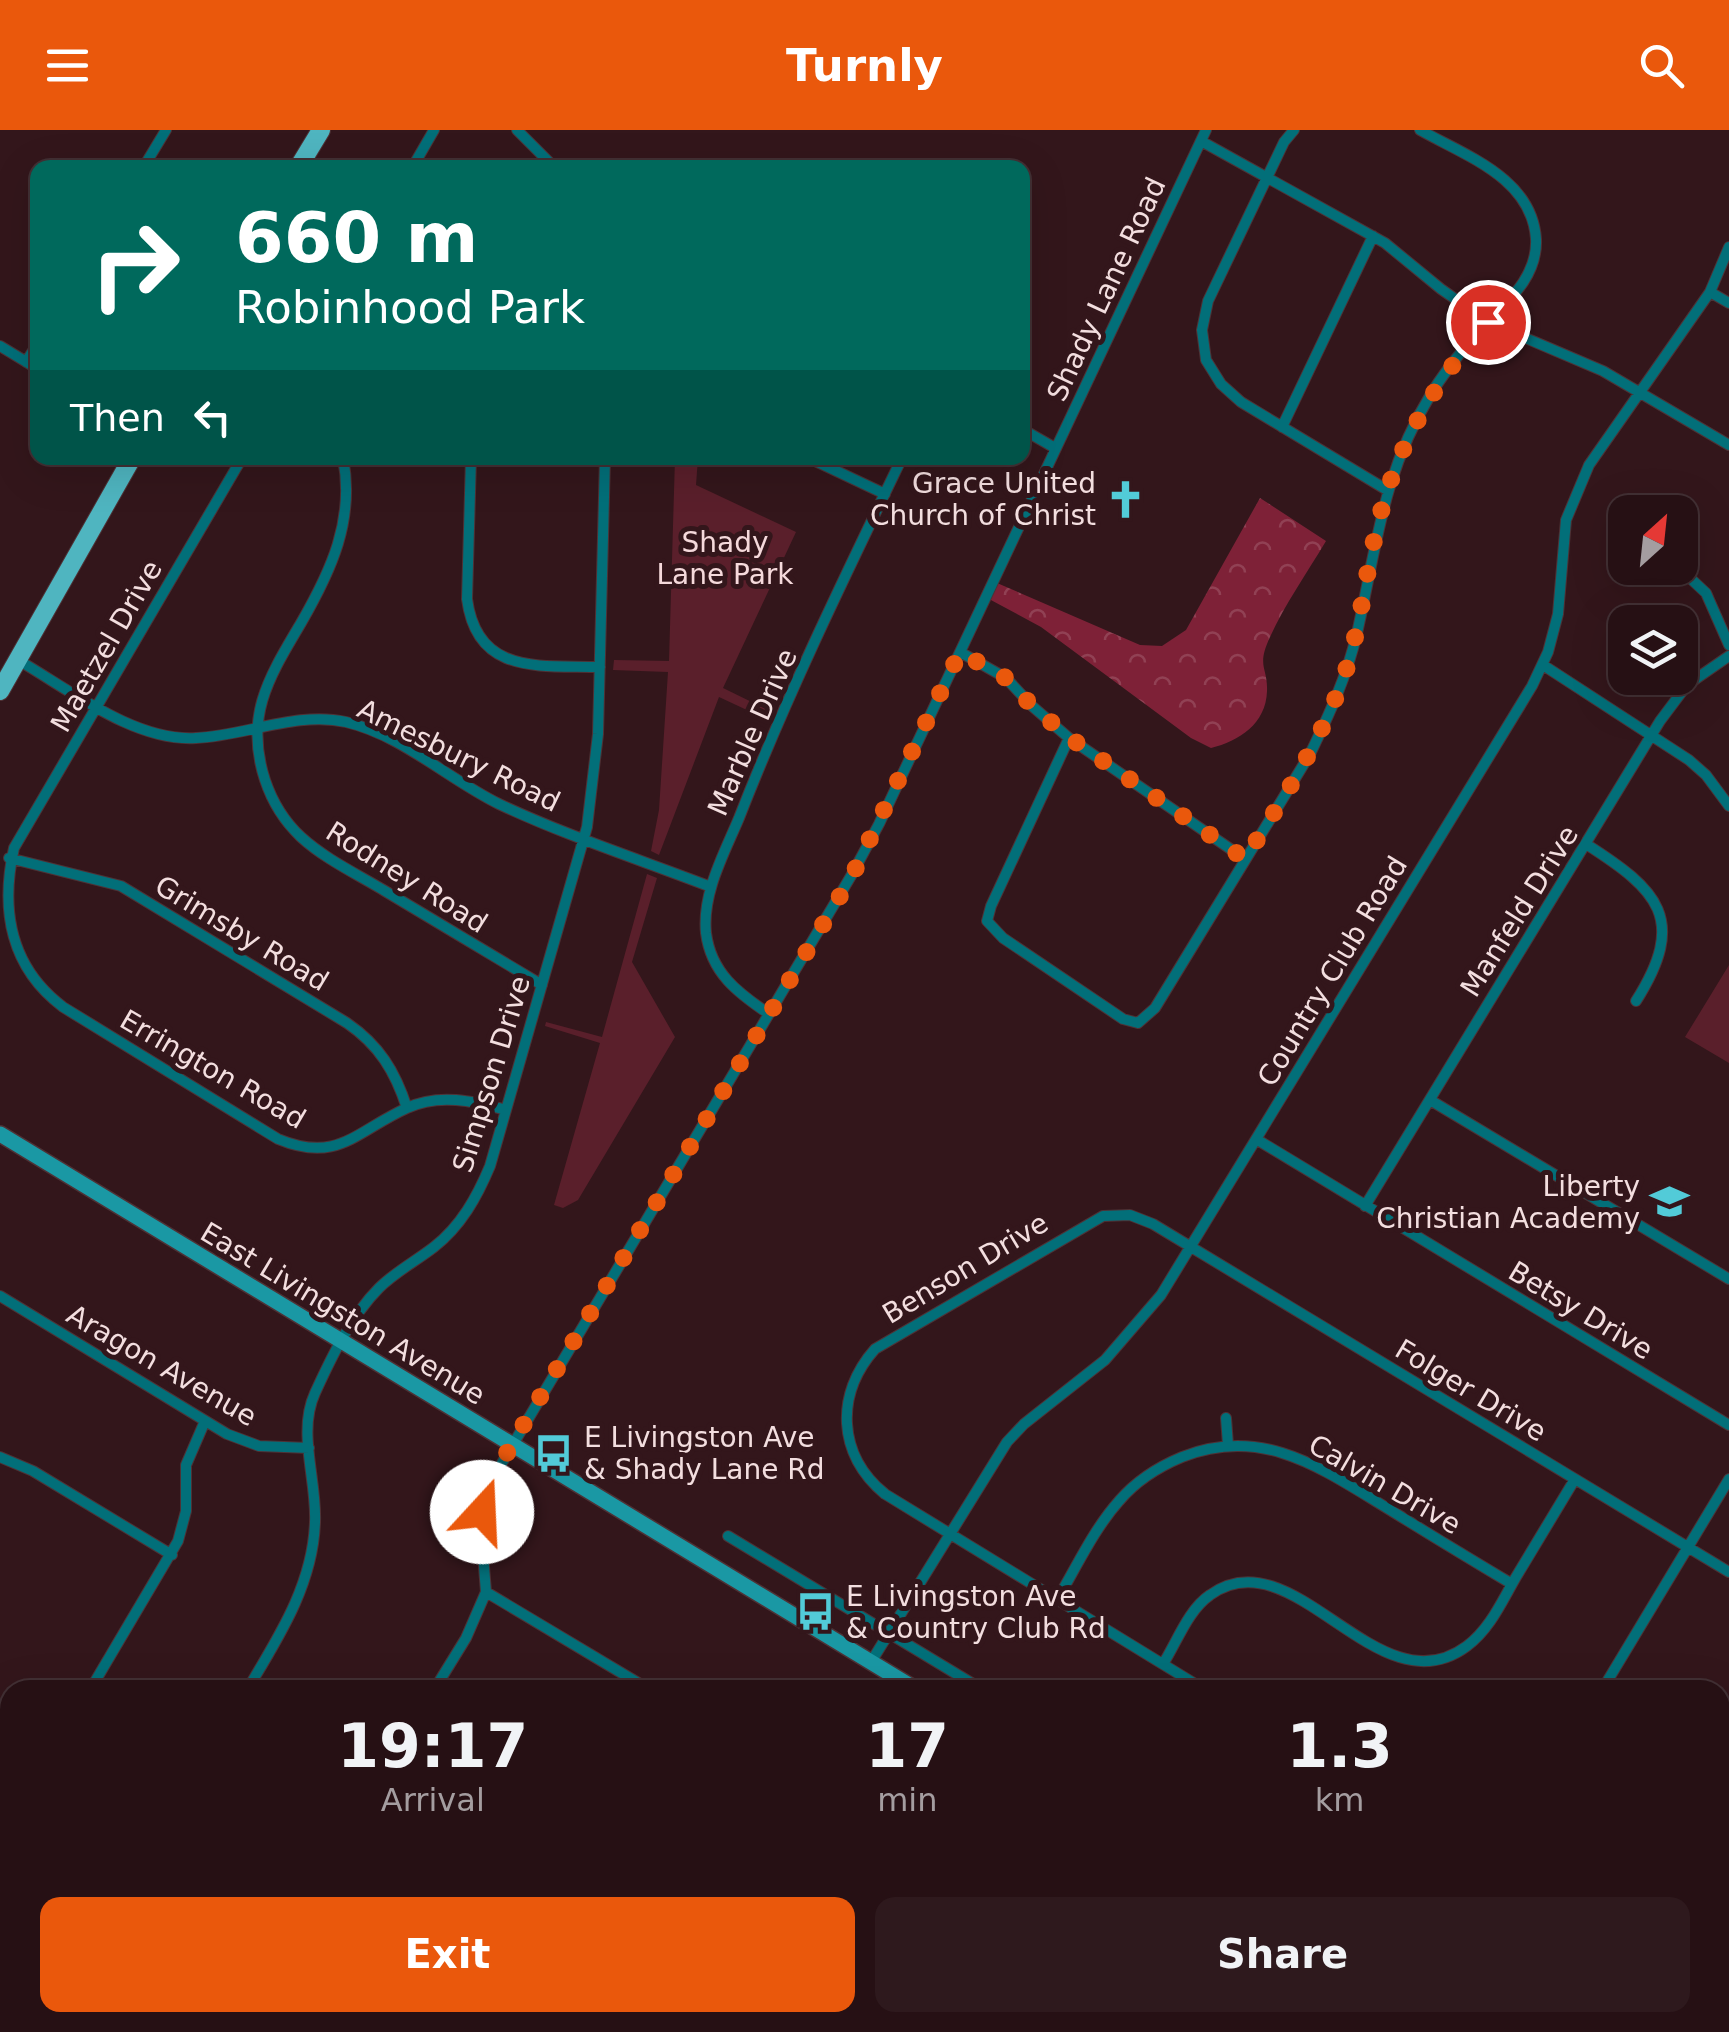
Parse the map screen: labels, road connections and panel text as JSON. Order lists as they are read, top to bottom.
{
  "streets": {
    "main road": ["East Livingston Avenue"],
    "street": [
      "Shady Lane Road",
      "Maetzel Drive",
      "Marble Drive",
      "Amesbury Road",
      "Rodney Road",
      "Manfeld Drive",
      "Grimsby Road",
      "Country Club Road",
      "Errington Road",
      "Simpson Drive",
      "Benson Drive",
      "Betsy Drive",
      "Aragon Avenue",
      "Folger Drive",
      "Calvin Drive"
    ]
  },
  "crossings": [
    ["Shady Lane Road", "Marble Drive"],
    ["Shady Lane Road", "East Livingston Avenue"],
    ["Maetzel Drive", "Amesbury Road"],
    ["Maetzel Drive", "Grimsby Road"],
    ["Maetzel Drive", "Errington Road"],
    ["Marble Drive", "Amesbury Road"],
    ["Amesbury Road", "Rodney Road"],
    ["Amesbury Road", "Simpson Drive"],
    ["Rodney Road", "Simpson Drive"],
    ["Manfeld Drive", "Betsy Drive"],
    ["Grimsby Road", "Errington Road"],
    ["Country Club Road", "Benson Drive"],
    ["Country Club Road", "Betsy Drive"],
    ["Country Club Road", "East Livingston Avenue"],
    ["Country Club Road", "Folger Drive"],
    ["Errington Road", "Simpson Drive"],
    ["Simpson Drive", "East Livingston Avenue"],
    ["Simpson Drive", "Aragon Avenue"],
    ["Benson Drive", "Folger Drive"],
    ["Benson Drive", "Calvin Drive"]
  ],
  "parks": ["Shady Lane Park"],
  "places": {
    "church": ["Grace United Church of Christ"],
    "school or university": ["Liberty Christian Academy"],
    "bus stop": ["E Livingston Ave & Shady Lane Rd", "E Livingston Ave & Country Club Rd"]
  },
  "north": "top right",
  "page": {
    "header": "Turnly",
    "turn": ["660 m", "Robinhood Park"],
    "then": "Then",
    "eta": [
      "19:17",
      "Arrival",
      "17",
      "min",
      "1.3",
      "km"
    ],
    "buttons": ["Exit", "Share"]
  }
}
